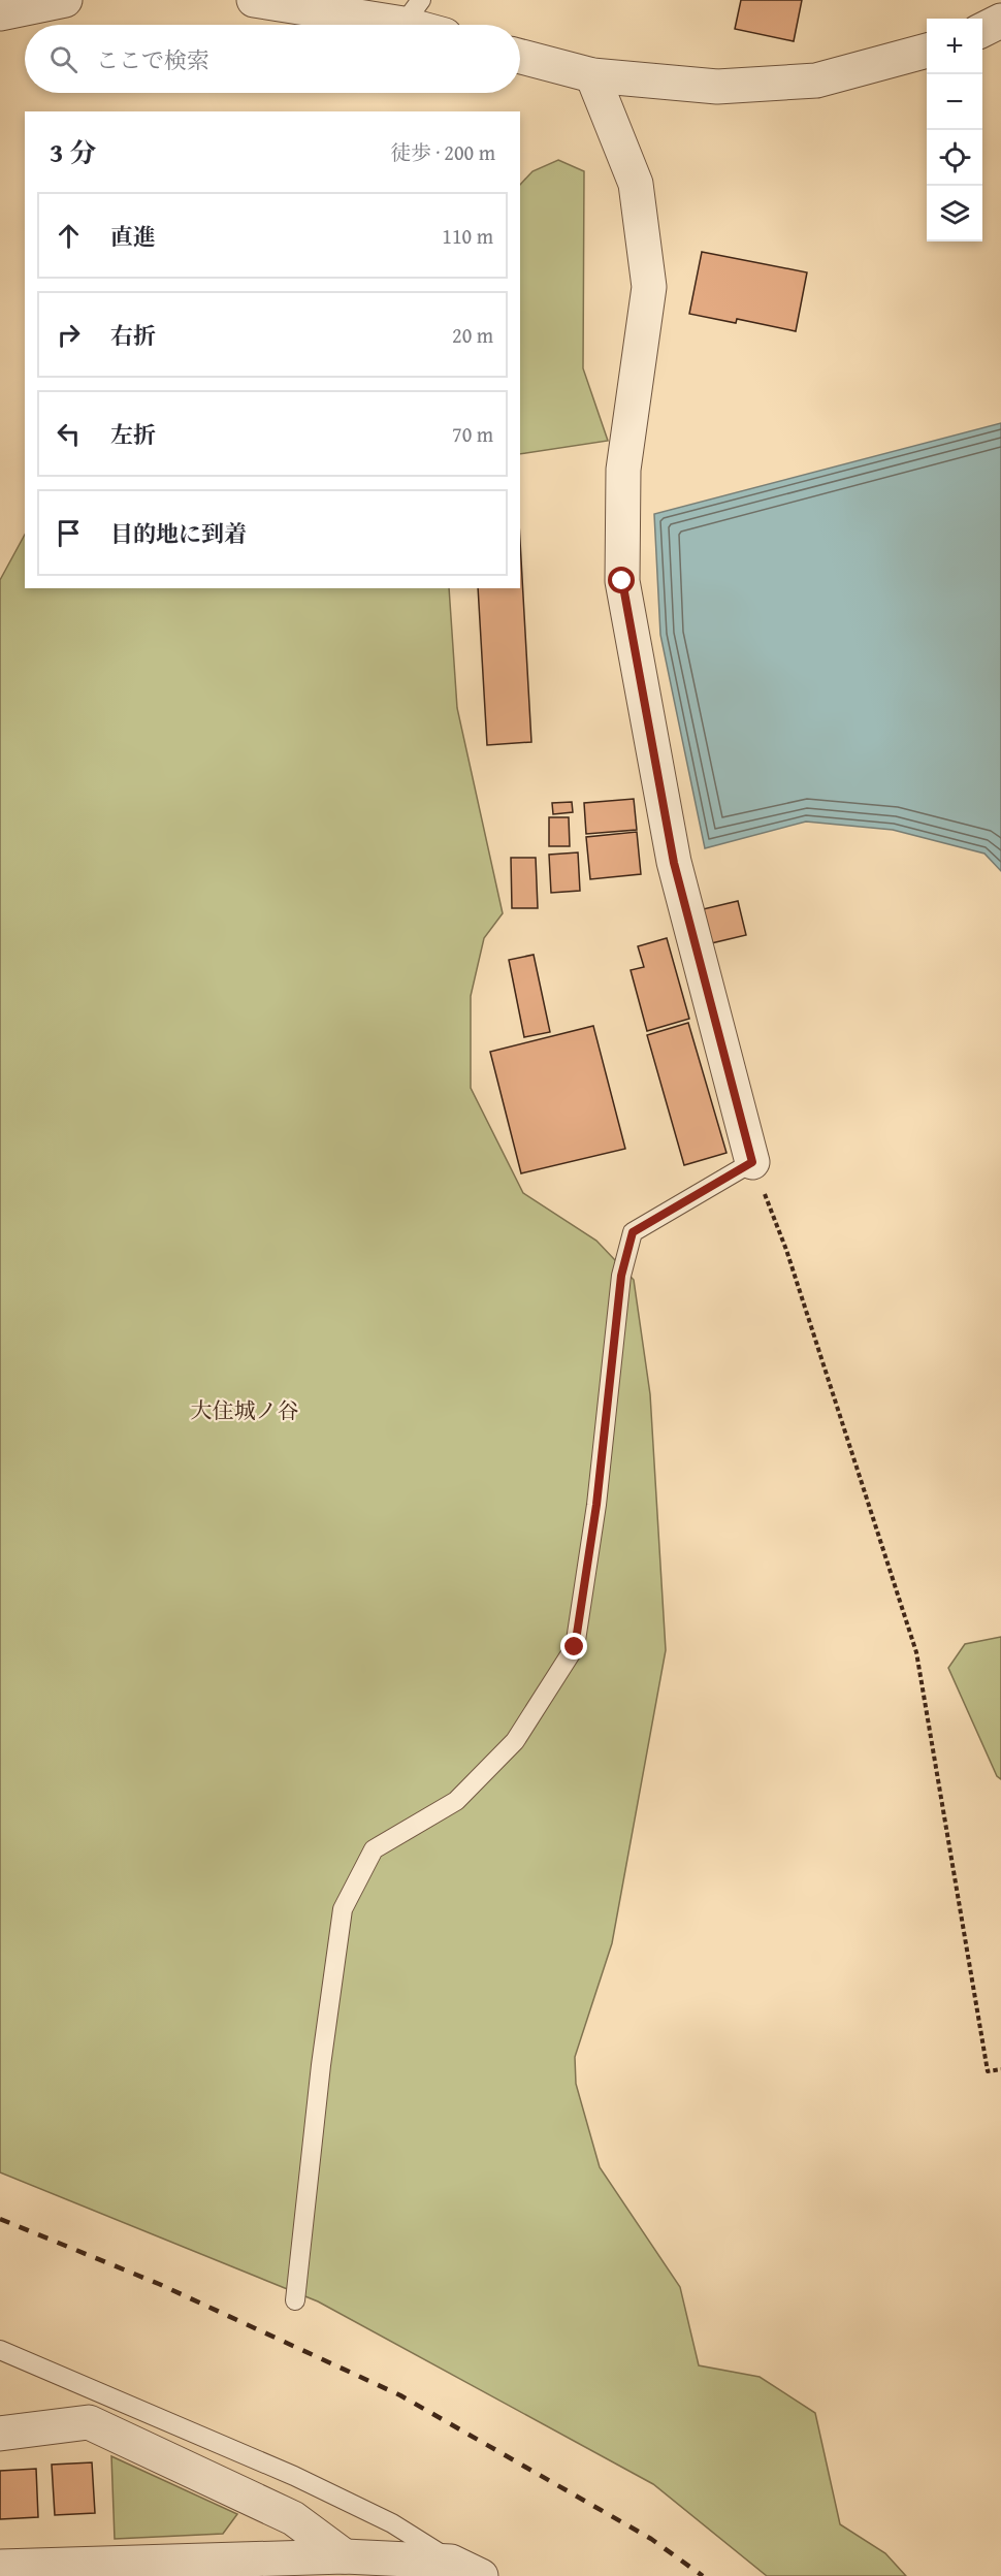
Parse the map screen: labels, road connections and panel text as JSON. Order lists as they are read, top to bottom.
{
  "districts": ["大住城ノ谷"],
  "page": {
    "map_buttons": ["+", "−"],
    "search": "ここで検索",
    "heading": ["3 分", "徒歩 · 200 m"],
    "list": [
      ["直進", "110 m"],
      ["右折", "20 m"],
      ["左折", "70 m"],
      "目的地に到着"
    ]
  }
}
